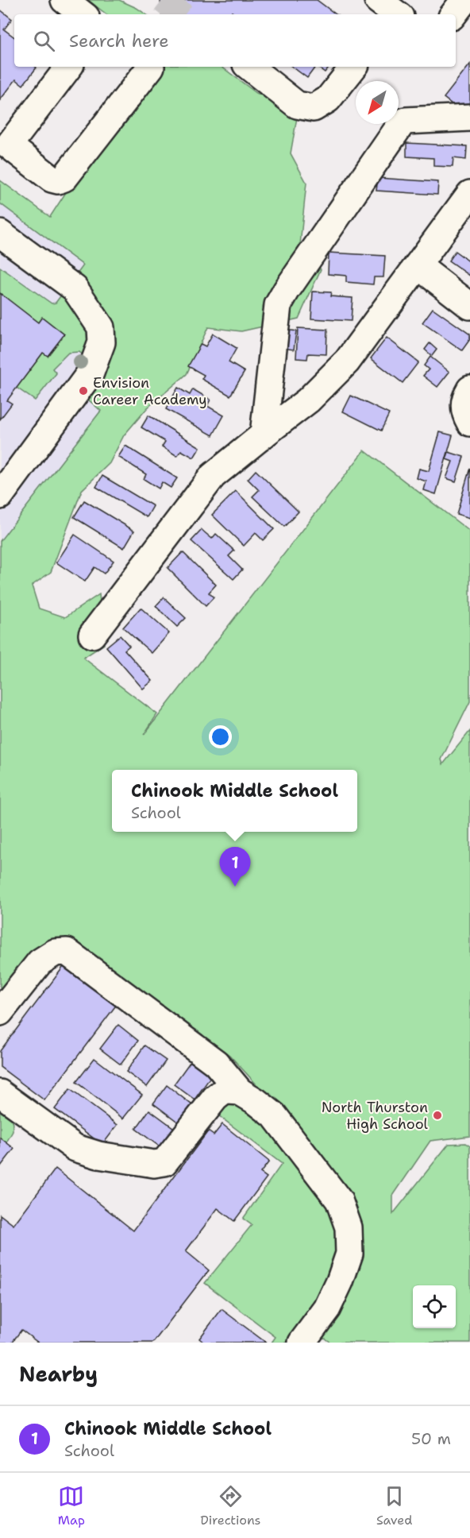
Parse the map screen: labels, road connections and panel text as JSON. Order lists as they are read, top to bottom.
{
  "places": ["Envision Career Academy", "North Thurston High School"],
  "north": "bottom left",
  "page": {
    "search": "Search here",
    "popup": ["Chinook Middle School", "School"],
    "pins": "1",
    "heading": "Nearby",
    "list": [
      {
        "mark": "1",
        "name": "Chinook Middle School",
        "note": "School",
        "value": "50 m"
      }
    ],
    "nav": ["Map", "Directions", "Saved"]
  }
}
